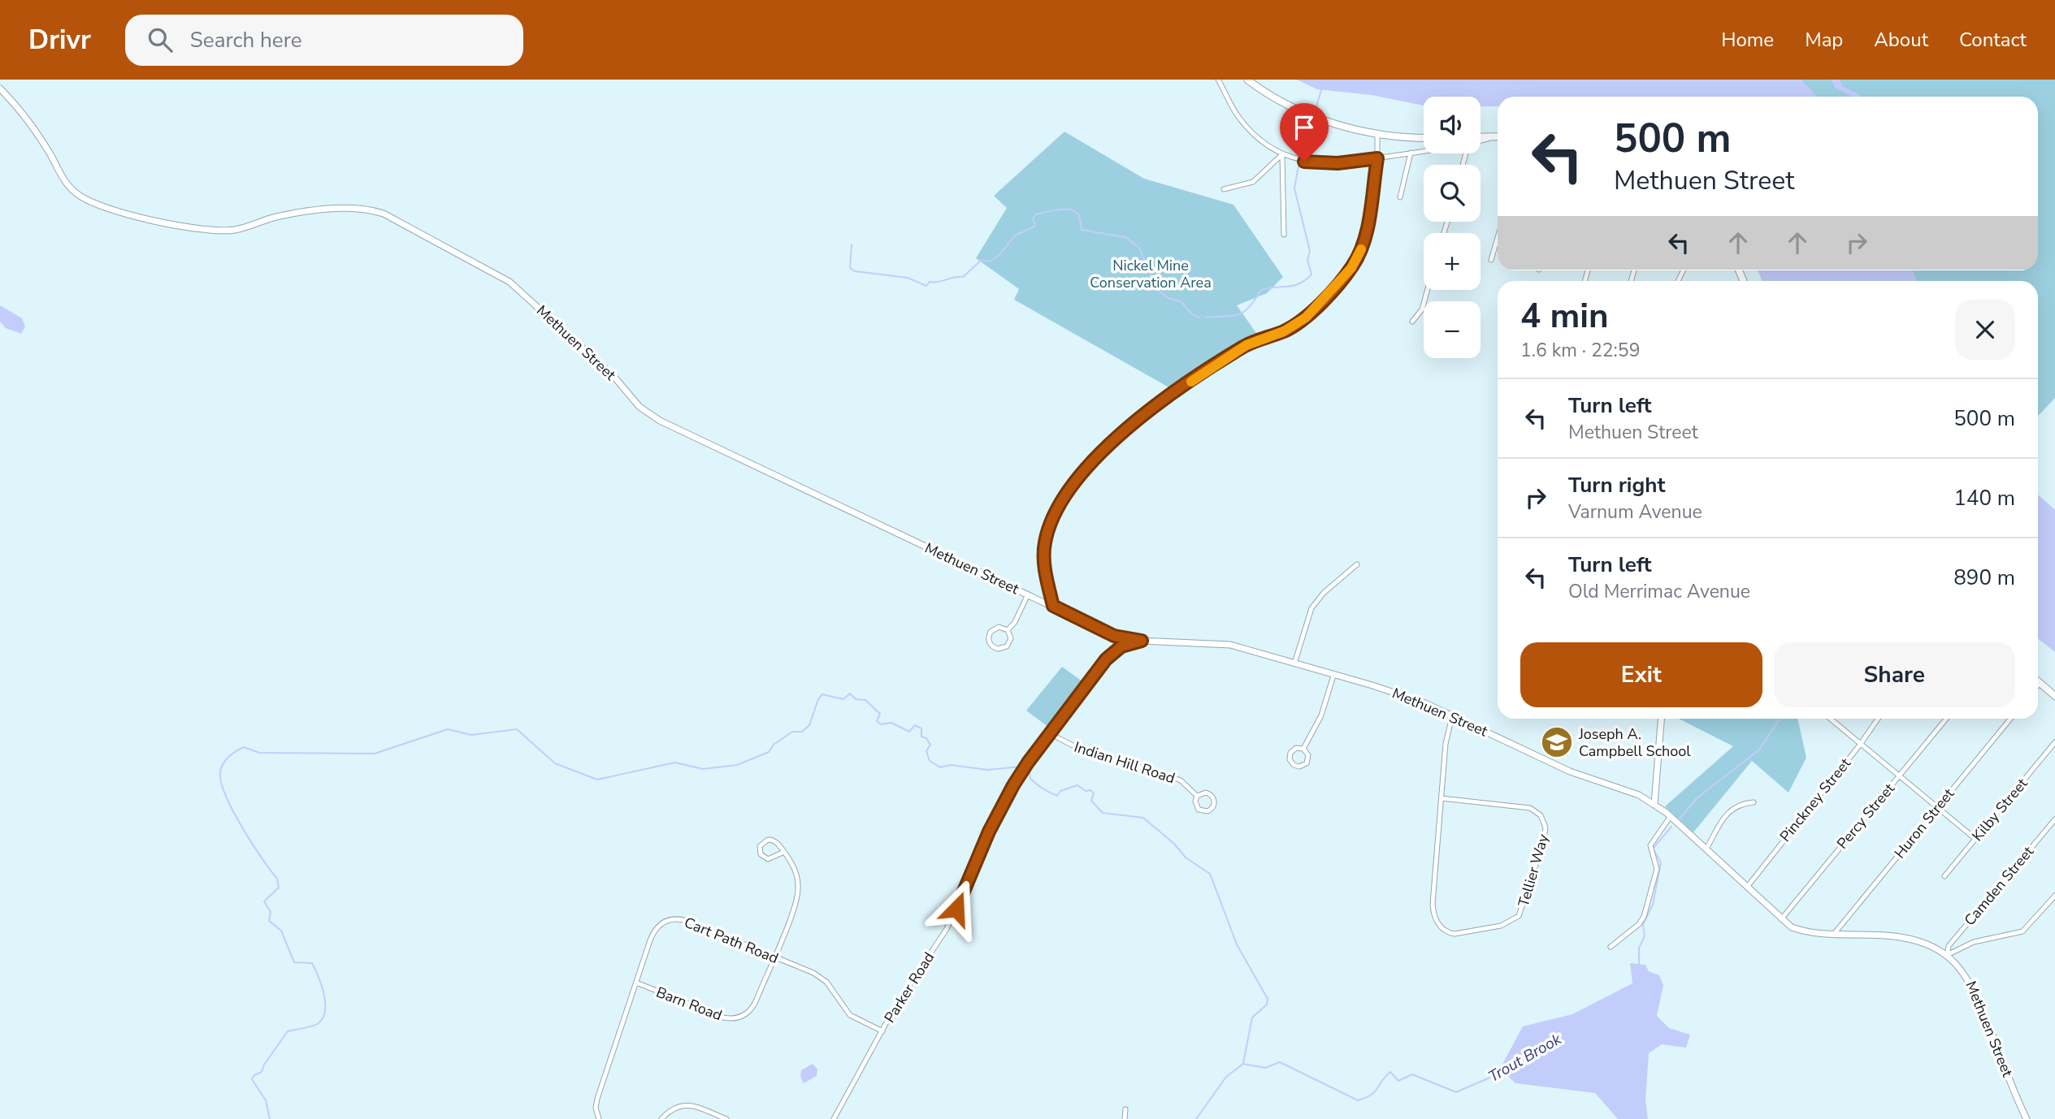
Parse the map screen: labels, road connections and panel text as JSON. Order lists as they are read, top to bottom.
{
  "streets": {
    "street": [
      "Methuen Street",
      "Indian Hill Road",
      "Pinckney Street",
      "Kilby Street",
      "Percy Street",
      "Huron Street",
      "Tellier Way",
      "Camden Street",
      "Cart Path Road",
      "Parker Road",
      "Barn Road"
    ]
  },
  "crossings": [
    ["Methuen Street", "Pinckney Street"],
    ["Methuen Street", "Percy Street"],
    ["Methuen Street", "Huron Street"],
    ["Methuen Street", "Tellier Way"],
    ["Methuen Street", "Camden Street"],
    ["Methuen Street", "Parker Road"],
    ["Indian Hill Road", "Parker Road"],
    ["Cart Path Road", "Parker Road"],
    ["Cart Path Road", "Barn Road"]
  ],
  "water": ["Trout Brook"],
  "parks": ["Nickel Mine Conservation Area"],
  "places": {
    "school or university": ["Joseph A. Campbell School"]
  },
  "page": {
    "header": "Drivr",
    "search": "Search here",
    "nav": [
      "Home",
      "Map",
      "About",
      "Contact"
    ],
    "map_buttons": ["+", "−"],
    "turn": ["500 m", "Methuen Street"],
    "heading": ["4 min", "1.6 km · 22:59"],
    "list": [
      {
        "name": "Turn left",
        "note": "Methuen Street",
        "value": "500 m"
      },
      {
        "name": "Turn right",
        "note": "Varnum Avenue",
        "value": "140 m"
      },
      {
        "name": "Turn left",
        "note": "Old Merrimac Avenue",
        "value": "890 m"
      }
    ],
    "buttons": ["Exit", "Share"]
  }
}
